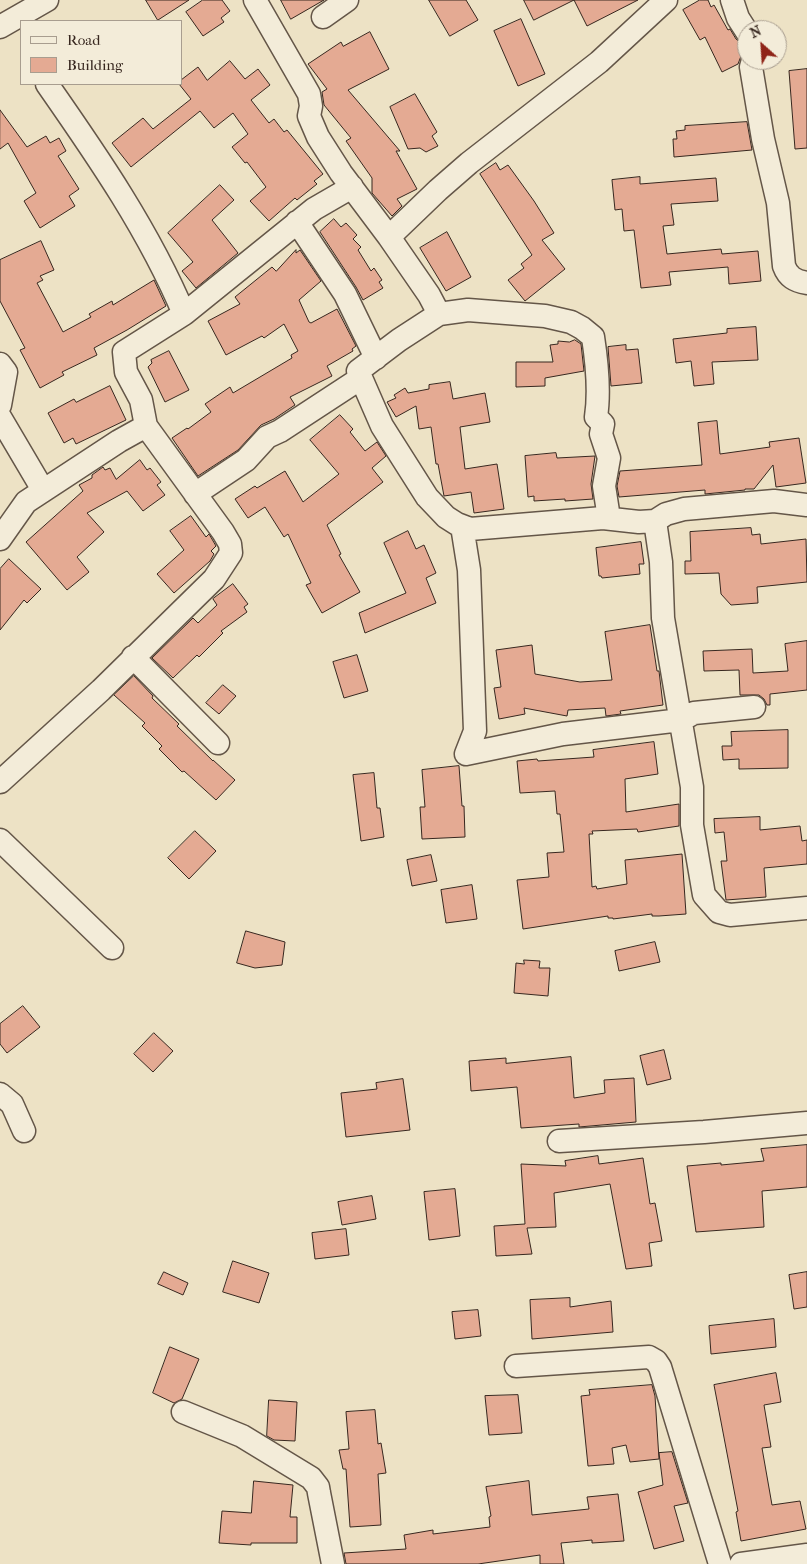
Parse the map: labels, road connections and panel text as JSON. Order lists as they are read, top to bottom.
{
  "legend": ["Road", "Building"],
  "north": "top left"
}
